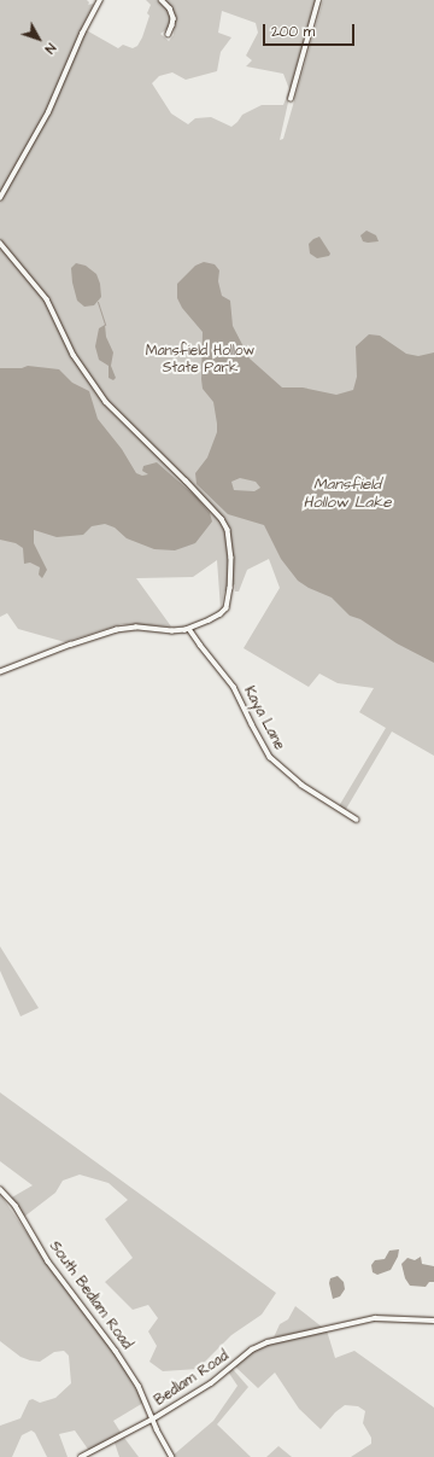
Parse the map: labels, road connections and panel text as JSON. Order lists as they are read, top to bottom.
{
  "streets": {
    "street": ["Kaya Lane", "South Bedlam Road", "Bedlam Road"]
  },
  "crossings": [
    ["South Bedlam Road", "Bedlam Road"]
  ],
  "water": ["Mansfield Hollow Lake"],
  "parks": ["Mansfield Hollow State Park"],
  "scale_bar": "200 m",
  "north": "bottom right"
}
